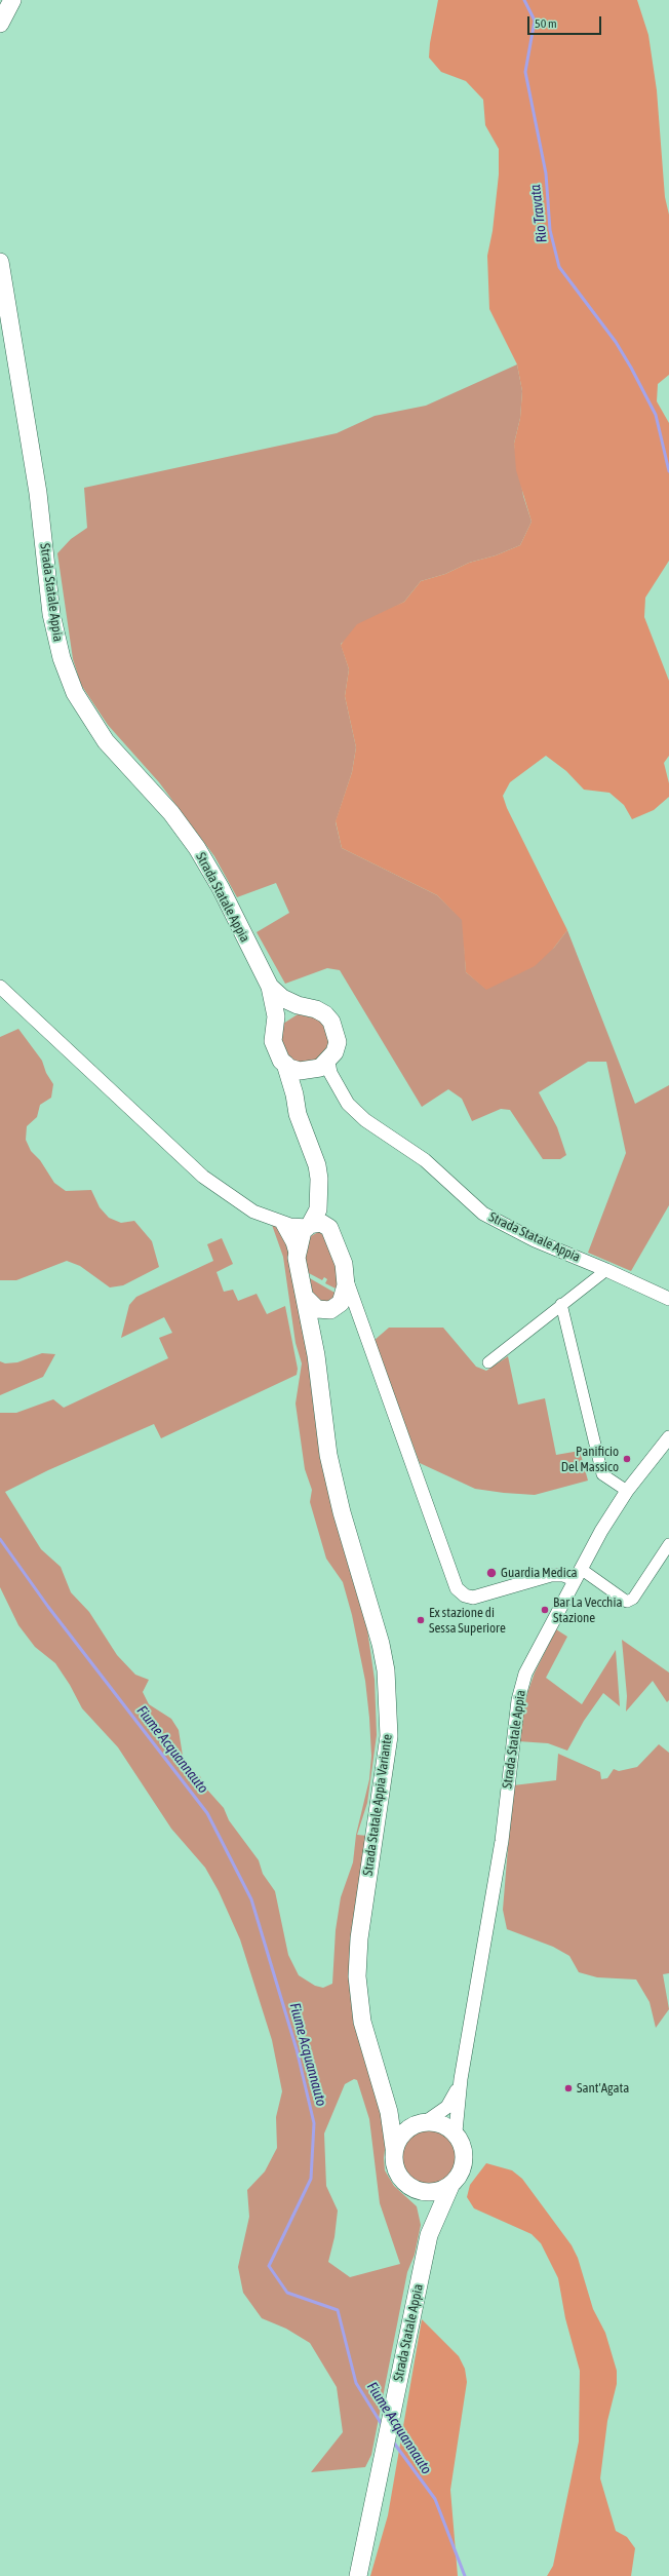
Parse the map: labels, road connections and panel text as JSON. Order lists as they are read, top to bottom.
{
  "streets": {
    "main road": ["Strada Statale Appia", "Strada Statale Appia Variante"]
  },
  "crossings": [
    ["Strada Statale Appia", "Strada Statale Appia Variante"]
  ],
  "water": ["Rio Travata", "Fiume Acquannauto"],
  "places": [
    "Panificio Del Massico",
    "Guardia Medica",
    "Bar La Vecchia Stazione",
    "Ex stazione di Sessa Superiore",
    "Sant'Agata"
  ],
  "scale_bar": "50 m"
}
